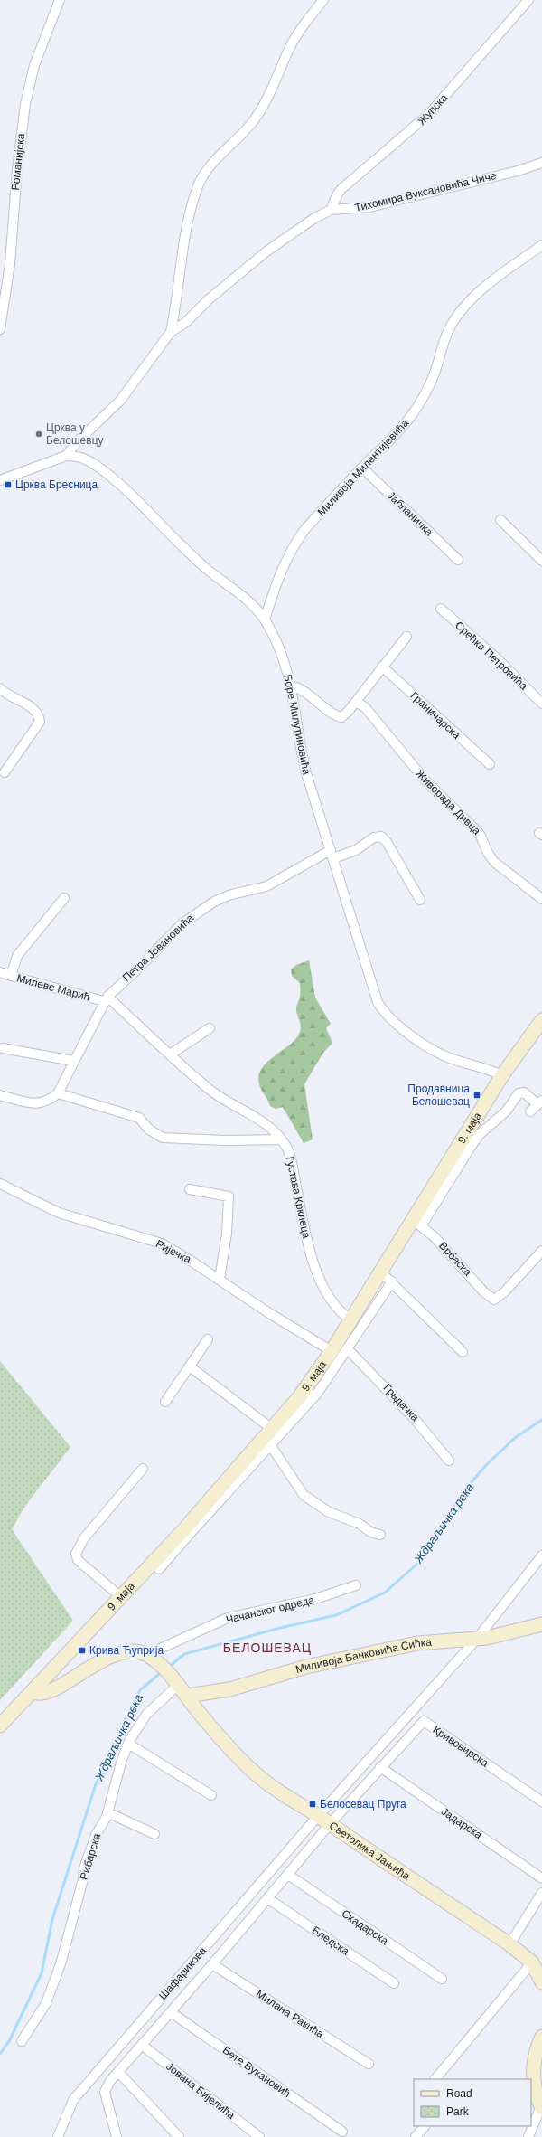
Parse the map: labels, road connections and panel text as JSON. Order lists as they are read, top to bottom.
{
  "streets": {
    "street": [
      "Жупска",
      "Романијска",
      "Тихомира Вуксановића Чиче",
      "Миливоја Милентијевића",
      "Јабланичка",
      "Срећка Петровића",
      "Граничарска",
      "Боре Милутиновића",
      "Живорада Дивца",
      "Петра Јовановића",
      "Милеве Марић",
      "9. маја",
      "Густава Крклеца",
      "Ријечка",
      "Врбаска",
      "Градачка",
      "Чачанског одреда",
      "Миливоја Банковића Сићка",
      "Кривовирска",
      "Јадарска",
      "Светолика Јањића",
      "Рибарска",
      "Скадарска",
      "Бледска",
      "Шафарикова",
      "Милана Ракића",
      "Бете Вукановић",
      "Јована Бијелића"
    ]
  },
  "crossings": [
    ["Жупска", "Тихомира Вуксановића Чиче"],
    ["Тихомира Вуксановића Чиче", "Боре Милутиновића"],
    ["Миливоја Милентијевића", "Јабланичка"],
    ["Миливоја Милентијевића", "Боре Милутиновића"],
    ["Боре Милутиновића", "Петра Јовановића"],
    ["Боре Милутиновића", "9. маја"],
    ["Петра Јовановића", "Милеве Марић"],
    ["Петра Јовановића", "Густава Крклеца"],
    ["Милеве Марић", "Густава Крклеца"],
    ["9. маја", "Густава Крклеца"],
    ["9. маја", "Ријечка"],
    ["9. маја", "Врбаска"],
    ["Чачанског одреда", "Светолика Јањића"],
    ["Миливоја Банковића Сићка", "Светолика Јањића"],
    ["Миливоја Банковића Сићка", "Шафарикова"],
    ["Кривовирска", "Јадарска"],
    ["Кривовирска", "Светолика Јањића"],
    ["Кривовирска", "Скадарска"],
    ["Кривовирска", "Бледска"],
    ["Кривовирска", "Милана Ракића"],
    ["Кривовирска", "Бете Вукановић"],
    ["Кривовирска", "Јована Бијелића"],
    ["Светолика Јањића", "Рибарска"],
    ["Светолика Јањића", "Шафарикова"]
  ],
  "districts": ["БЕЛОШЕВАЦ"],
  "water": ["Ждраљичка река"],
  "places": {
    "other": ["Црква у Белошевцу"],
    "transit": [
      "Црква Бресница",
      "Продавница Белошевац",
      "Крива Ћуприја",
      "Белосевац Пруга"
    ]
  },
  "legend": ["Road", "Park"]
}
